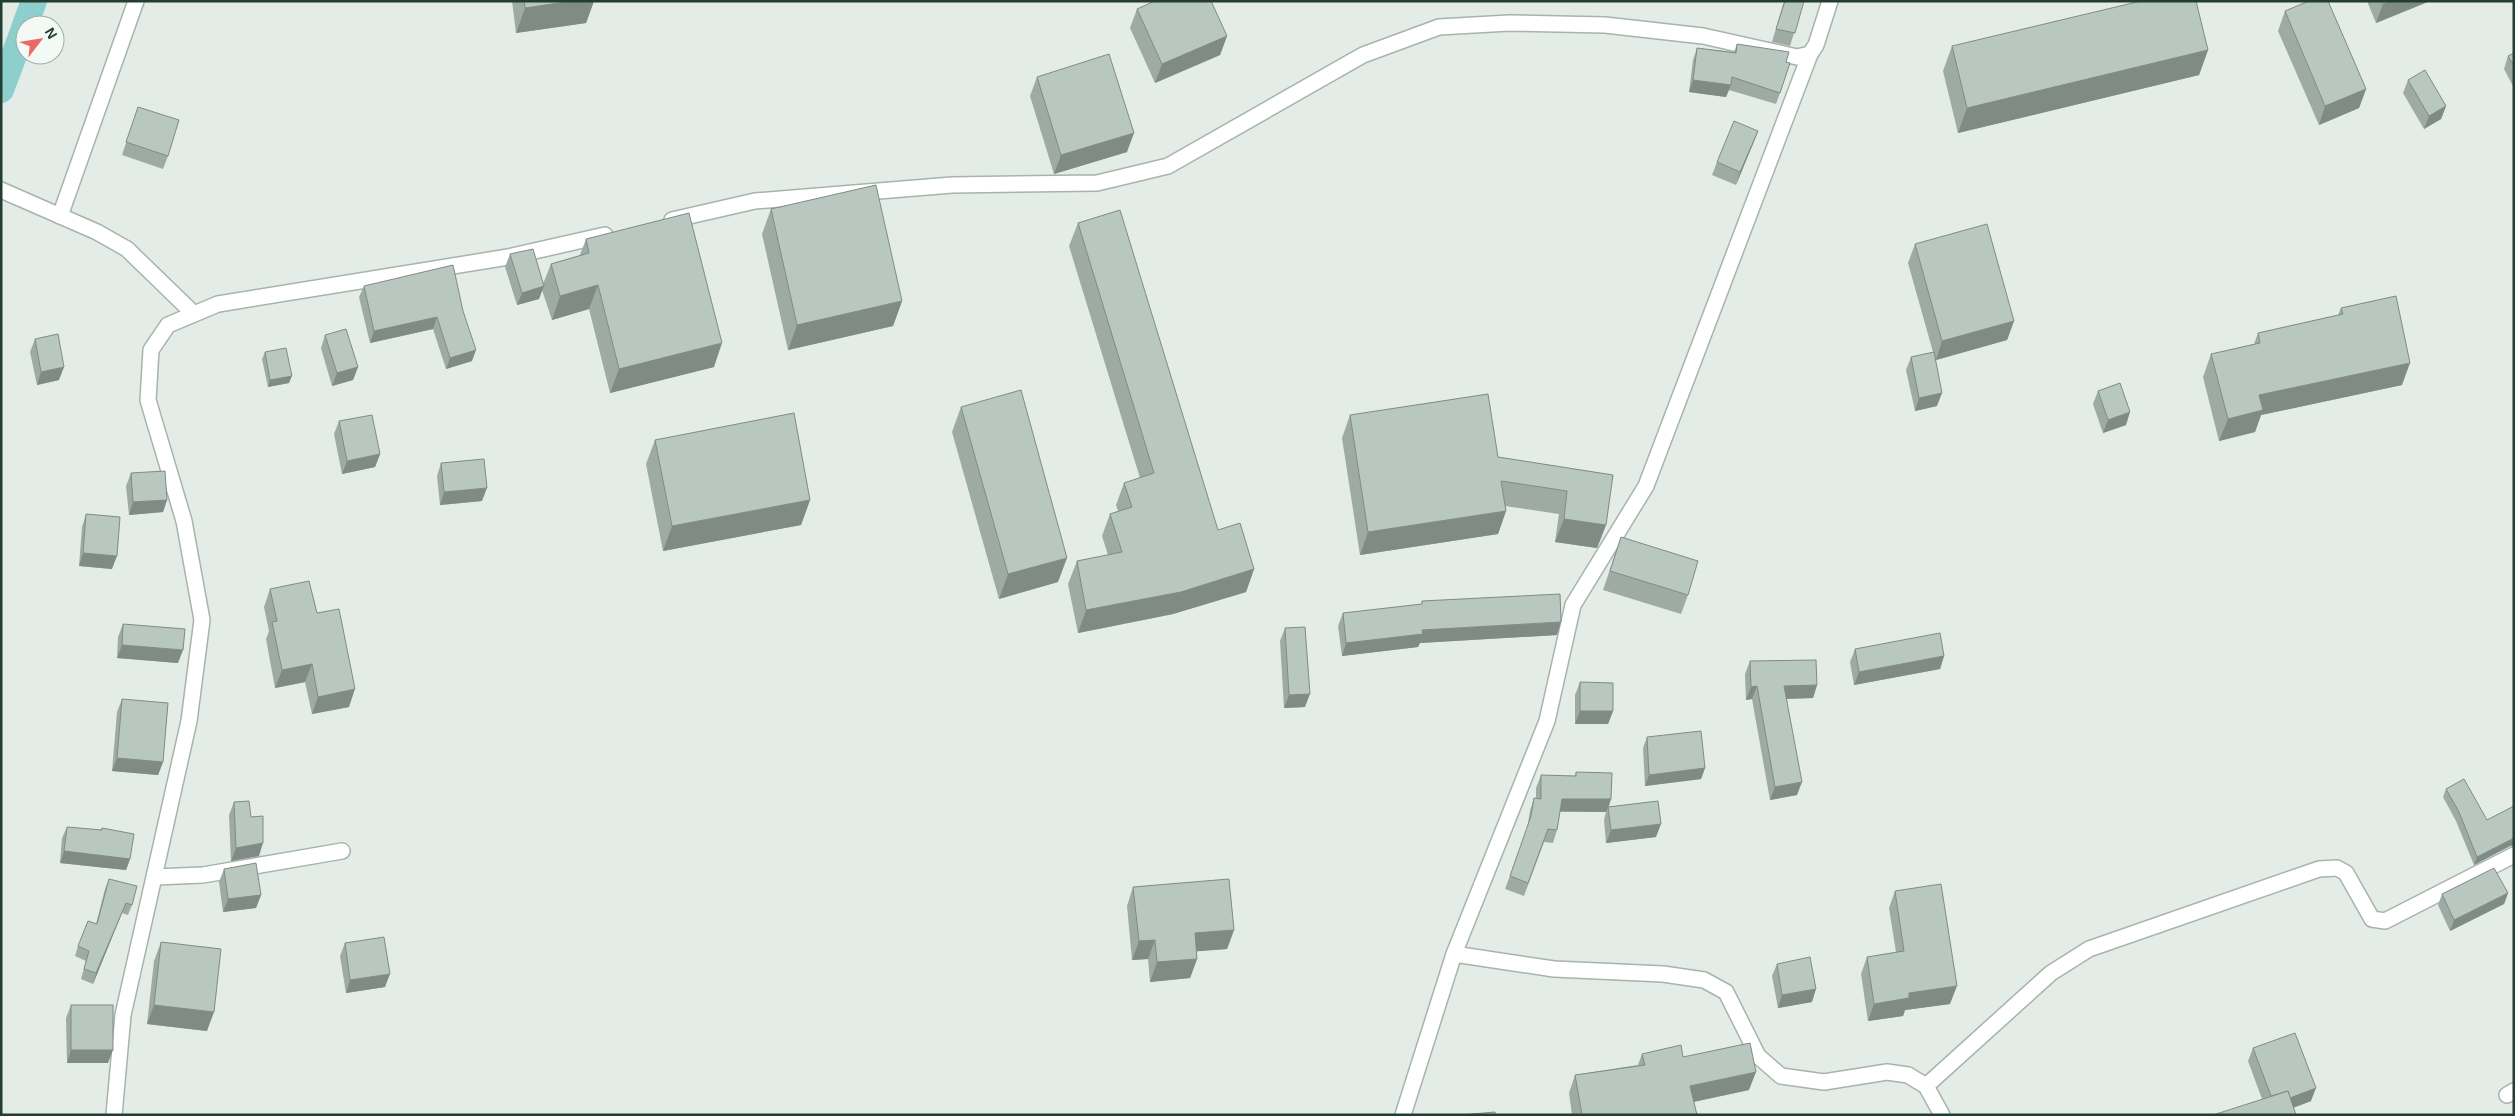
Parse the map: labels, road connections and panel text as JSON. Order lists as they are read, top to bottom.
{
  "north": "top right"
}
